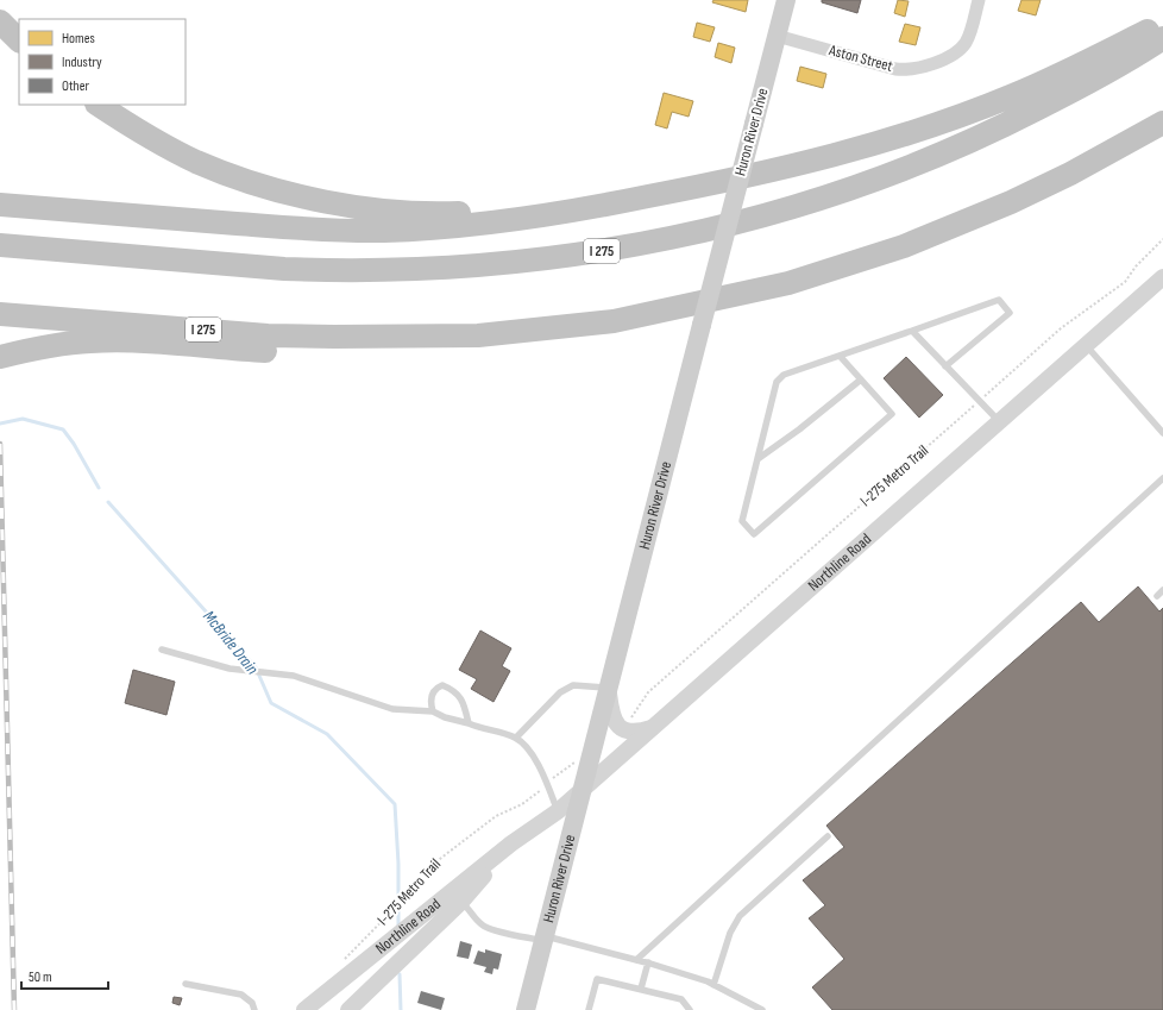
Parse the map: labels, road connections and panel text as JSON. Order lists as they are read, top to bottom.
{
  "streets": {
    "highway": ["I 275"],
    "main road": ["Huron River Drive"],
    "street": ["Aston Street", "Northline Road"],
    "path": ["I-275 Metro Trail"]
  },
  "crossings": [
    ["Aston Street", "Huron River Drive"],
    ["Huron River Drive", "Northline Road"]
  ],
  "water": ["McBride Drain"],
  "legend": ["Homes", "Industry", "Other"],
  "scale_bar": "50 m"
}
